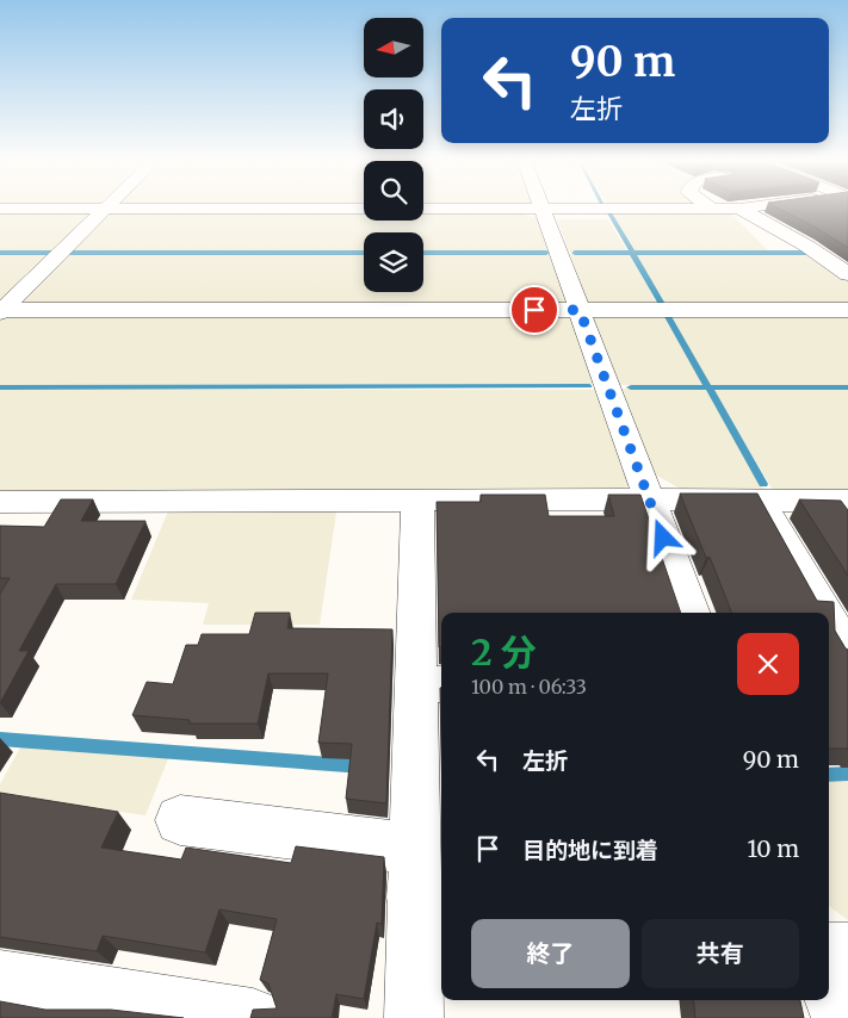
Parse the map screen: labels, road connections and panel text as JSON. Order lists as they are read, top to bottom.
{
  "north": "left",
  "page": {
    "turn": ["90 m", "左折"],
    "heading": ["2 分", "100 m · 06:33"],
    "list": [
      {
        "name": "左折",
        "value": "90 m"
      },
      {
        "name": "目的地に到着",
        "value": "10 m"
      }
    ],
    "buttons": ["終了", "共有"]
  }
}
